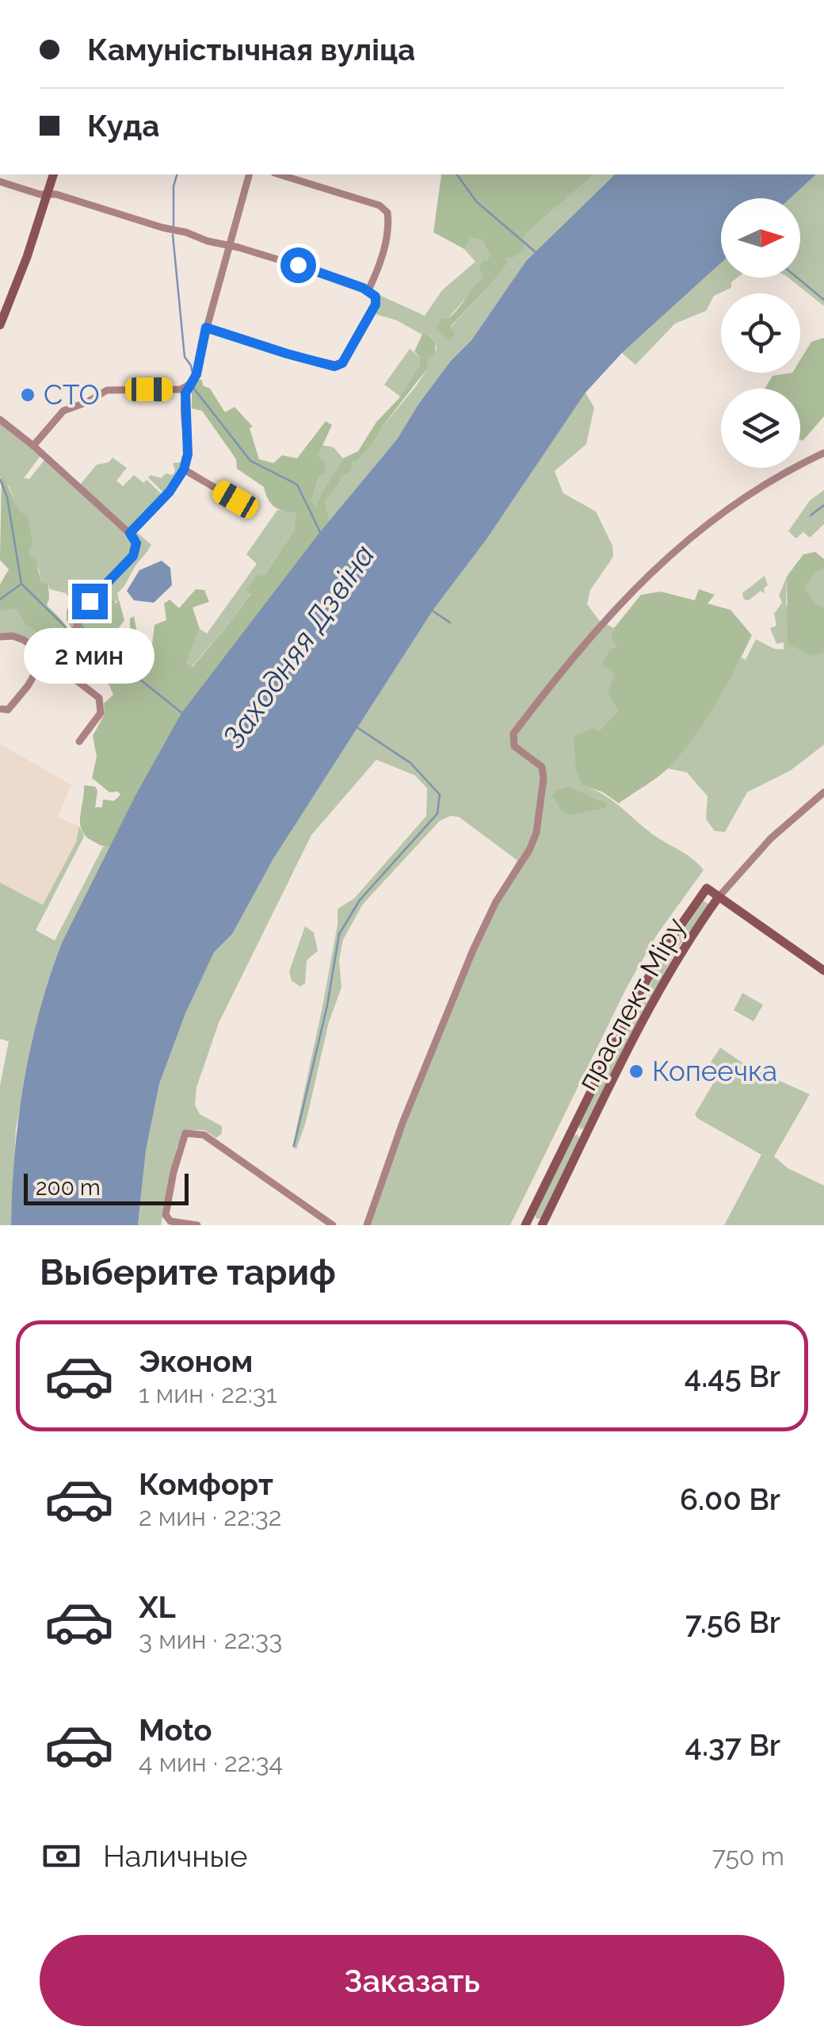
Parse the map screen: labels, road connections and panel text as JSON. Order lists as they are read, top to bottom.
{
  "streets": {
    "street": ["праспект Міру"]
  },
  "water": ["Заходняя Дзвіна"],
  "places": ["СТО", "Копеечка"],
  "scale_bar": "200 m",
  "north": "right",
  "page": {
    "banner": ["Камуністычная вуліца", "Куда"],
    "bubble": "2 мин",
    "scale": "200 m",
    "heading": "Выберите тариф",
    "list": [
      {
        "name": "Эконом",
        "note": "1 мин · 22:31",
        "value": "4.45 Br"
      },
      {
        "name": "Комфорт",
        "note": "2 мин · 22:32",
        "value": "6.00 Br"
      },
      {
        "name": "XL",
        "note": "3 мин · 22:33",
        "value": "7.56 Br"
      },
      {
        "name": "Moto",
        "note": "4 мин · 22:34",
        "value": "4.37 Br"
      }
    ],
    "pay": ["Наличные", "750 m"],
    "buttons": "Заказать"
  }
}
